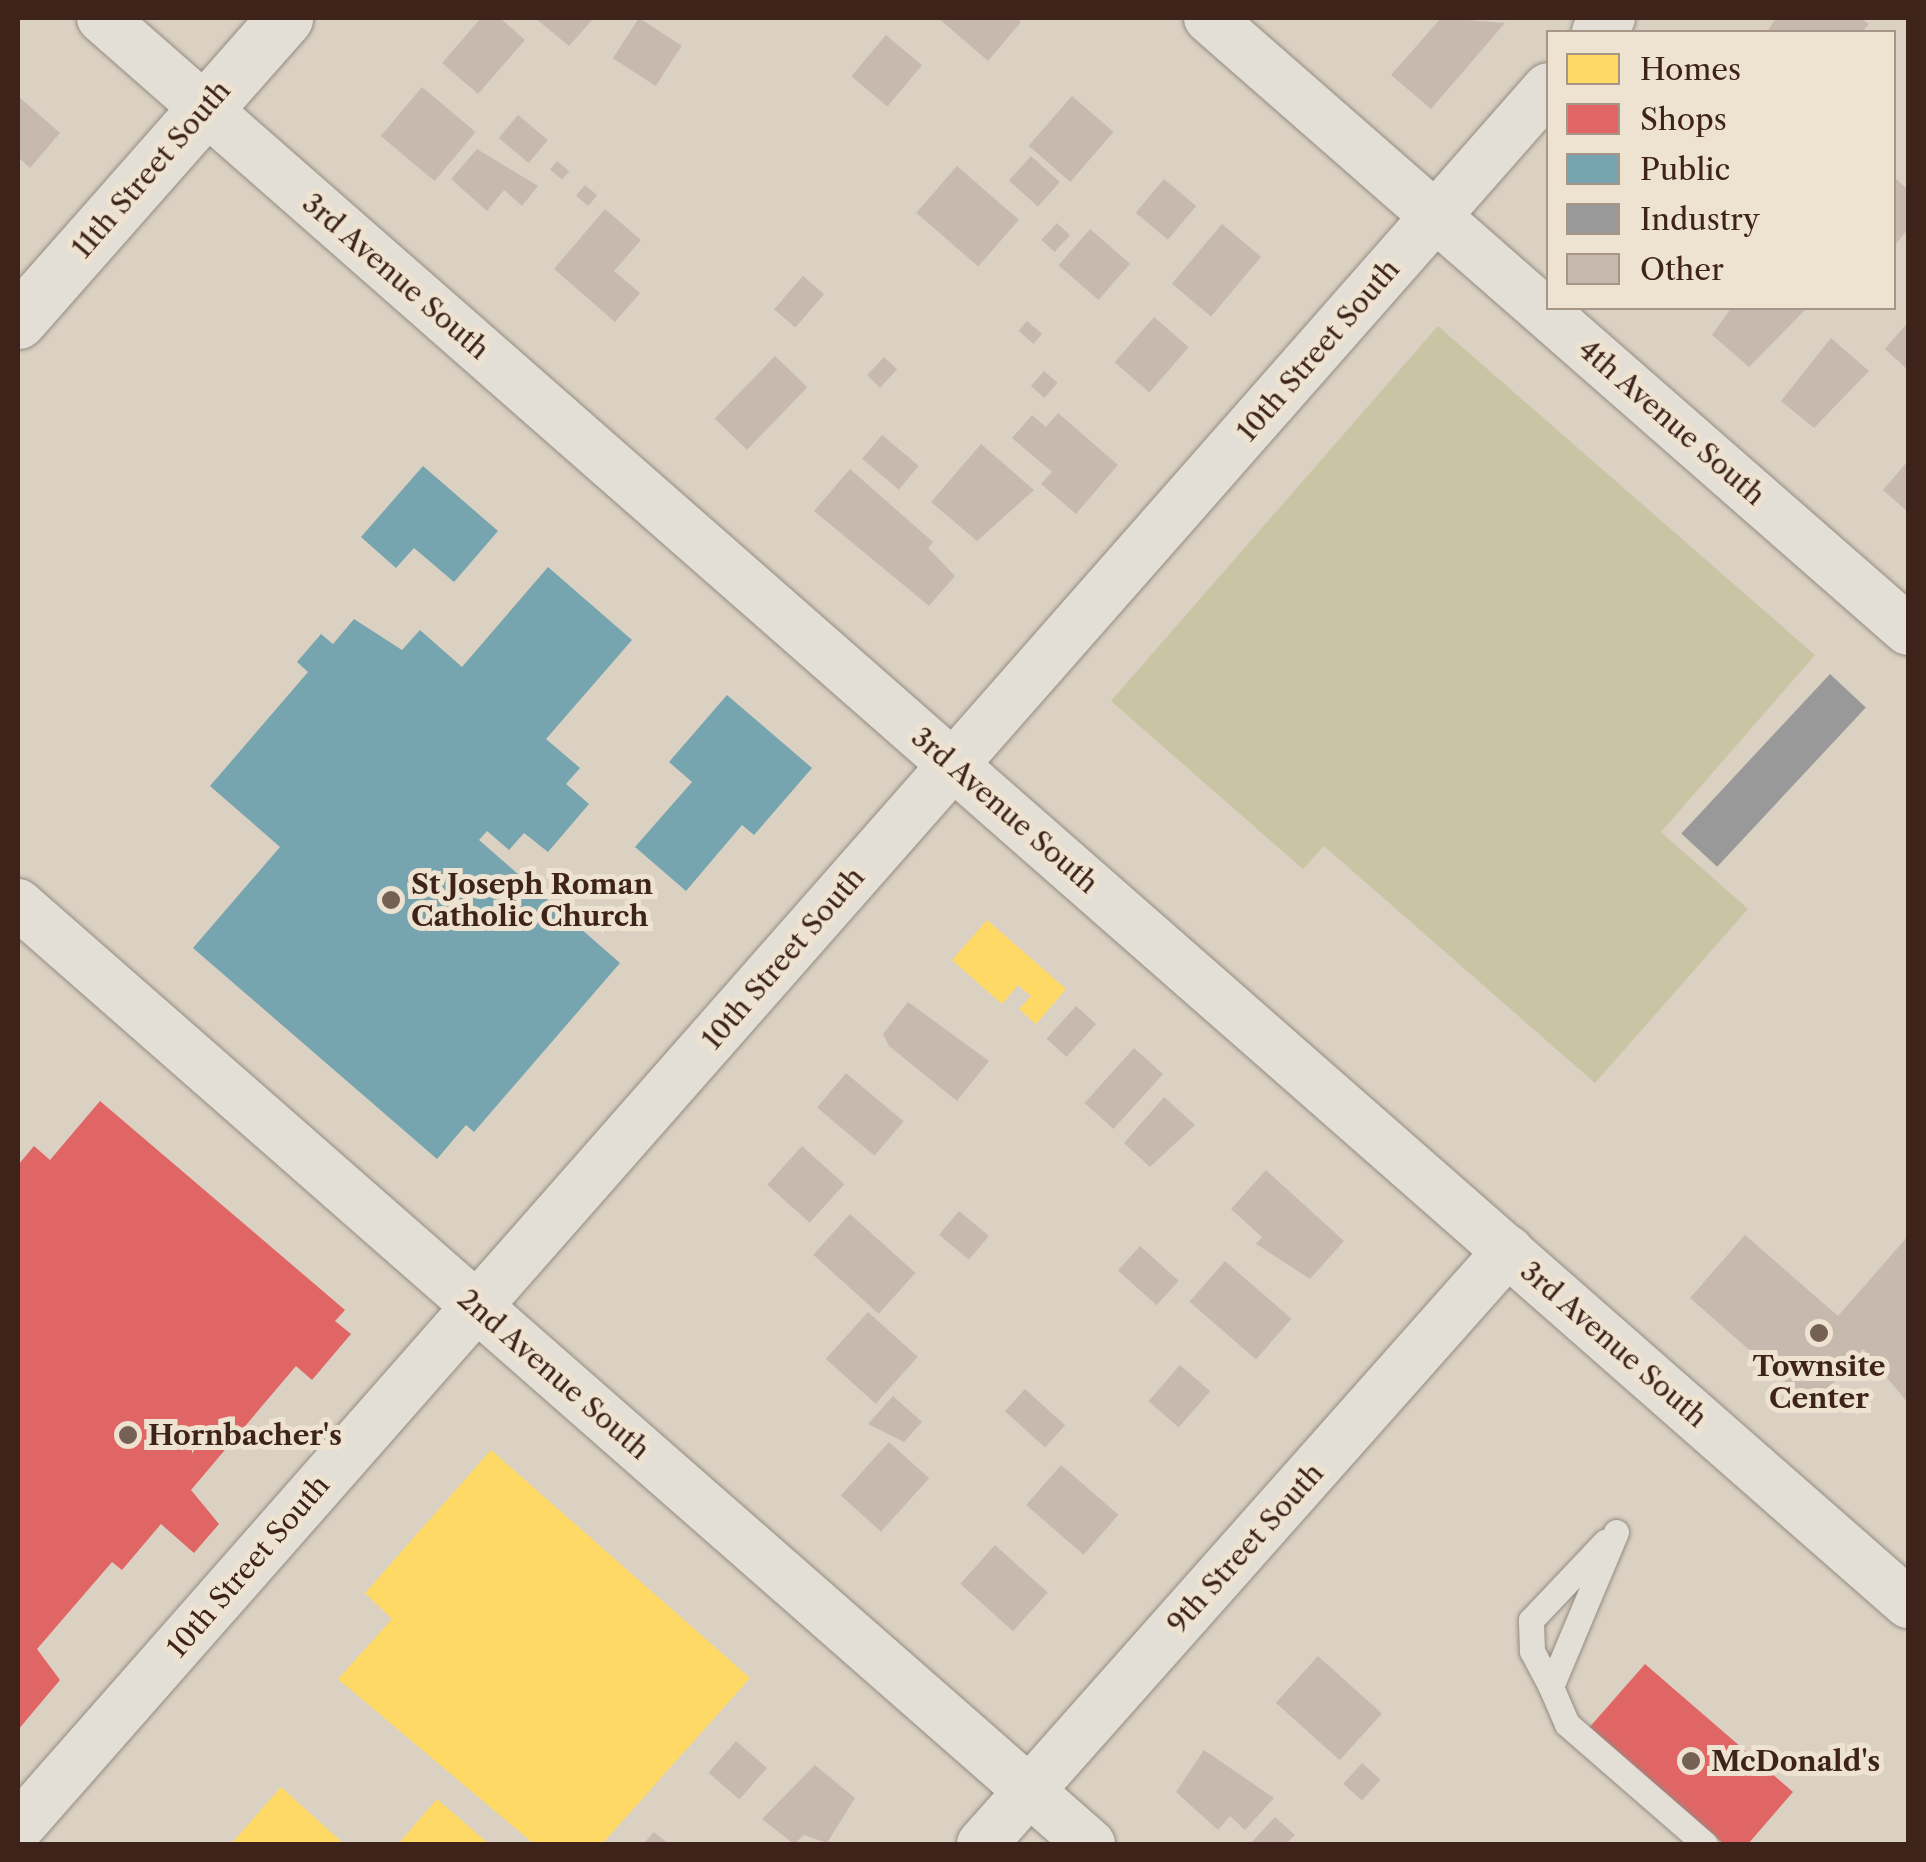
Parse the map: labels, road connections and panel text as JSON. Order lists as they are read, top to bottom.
{
  "streets": {
    "street": [
      "11th Street South",
      "3rd Avenue South",
      "10th Street South",
      "4th Avenue South",
      "2nd Avenue South",
      "9th Street South"
    ]
  },
  "crossings": [
    ["11th Street South", "3rd Avenue South"],
    ["3rd Avenue South", "10th Street South"],
    ["3rd Avenue South", "9th Street South"],
    ["10th Street South", "4th Avenue South"],
    ["10th Street South", "2nd Avenue South"],
    ["2nd Avenue South", "9th Street South"]
  ],
  "places": [
    "St Joseph Roman Catholic Church",
    "Townsite Center",
    "Hornbacher's",
    "McDonald's"
  ],
  "legend": [
    "Homes",
    "Shops",
    "Public",
    "Industry",
    "Other"
  ]
}
